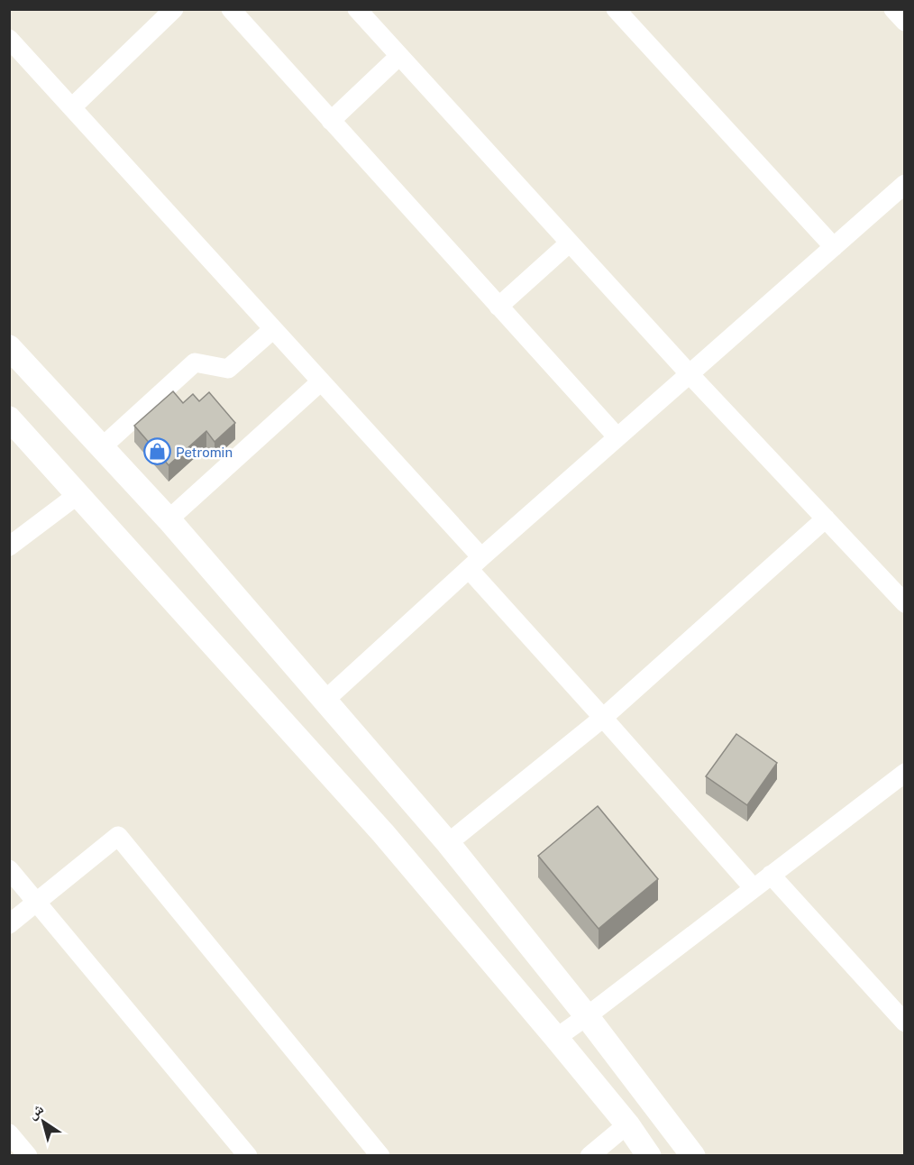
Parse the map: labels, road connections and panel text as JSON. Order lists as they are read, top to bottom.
{
  "places": {
    "shop": ["Petromin"]
  },
  "north": "top left"
}
